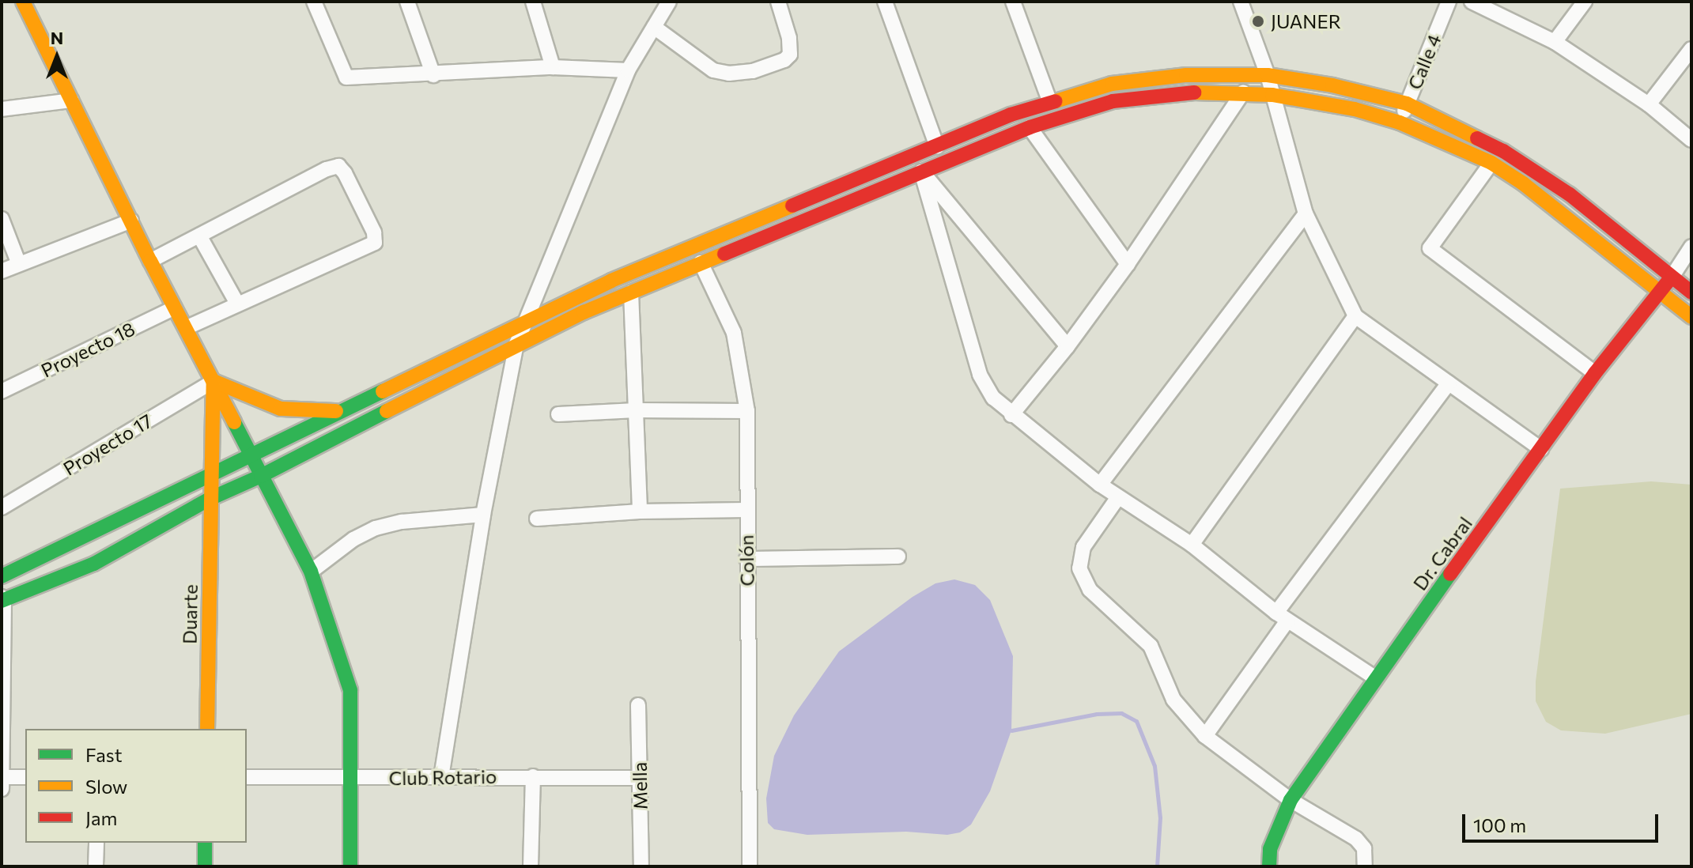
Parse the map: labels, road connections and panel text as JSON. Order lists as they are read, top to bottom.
{
  "streets": {
    "main road": ["Dr. Cabral", "Duarte"],
    "street": [
      "Calle 4",
      "Proyecto 18",
      "Proyecto 17",
      "Colón",
      "Club Rotario",
      "Mella"
    ]
  },
  "crossings": [
    ["Proyecto 17", "Duarte"],
    ["Club Rotario", "Mella"]
  ],
  "places": ["JUANER"],
  "legend": ["Fast", "Slow", "Jam"],
  "scale_bar": "100 m",
  "north": "top"
}
